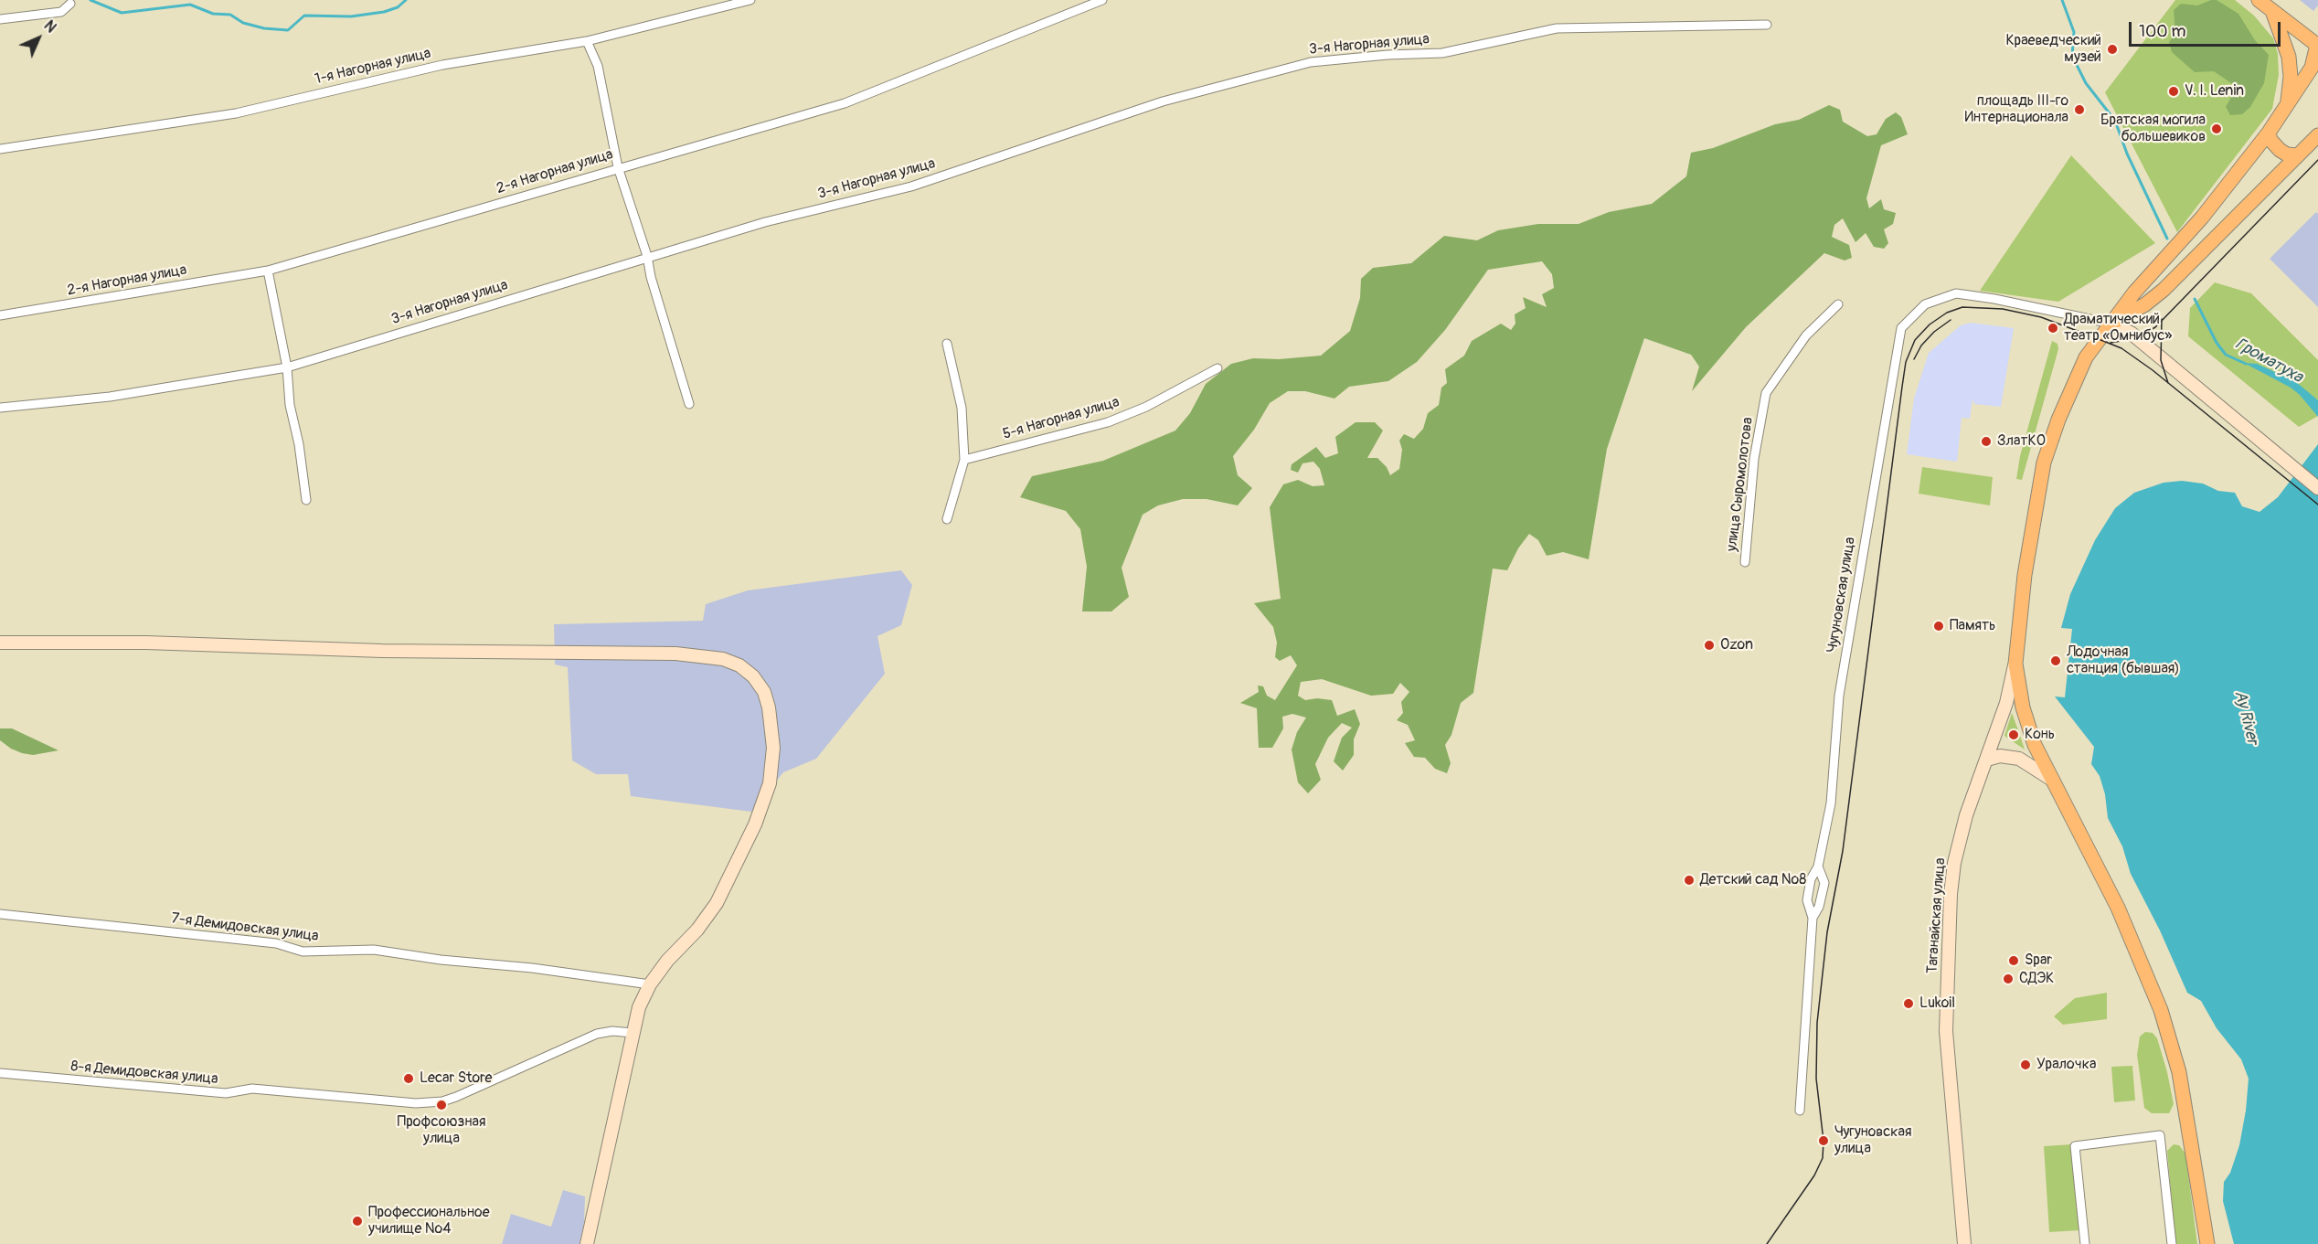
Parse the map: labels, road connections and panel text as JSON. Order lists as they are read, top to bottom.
{
  "streets": {
    "main road": ["Таганайская улица"],
    "street": [
      "3-я Нагорная улица",
      "1-я Нагорная улица",
      "2-я Нагорная улица",
      "5-я Нагорная улица",
      "улица Сыромолотова",
      "Чугуновская улица",
      "7-я Демидовская улица",
      "8-я Демидовская улица"
    ]
  },
  "water": ["Громатуха", "Ay River"],
  "places": [
    "Краеведческий музей",
    "V. I. Lenin",
    "площадь III-го Интернационала",
    "Братская могила большевиков",
    "Драматический театр «Омнибус»",
    "ЗлатКО",
    "Память",
    "Ozon",
    "Лодочная станция (бывшая)",
    "Конь",
    "Детский сад №8",
    "Spar",
    "СДЭК",
    "Lukoil",
    "Уралочка",
    "Lecar Store",
    "Профсоюзная улица",
    "Чугуновская улица",
    "Профессиональное училище №4"
  ],
  "scale_bar": "100 m",
  "north": "top right"
}
